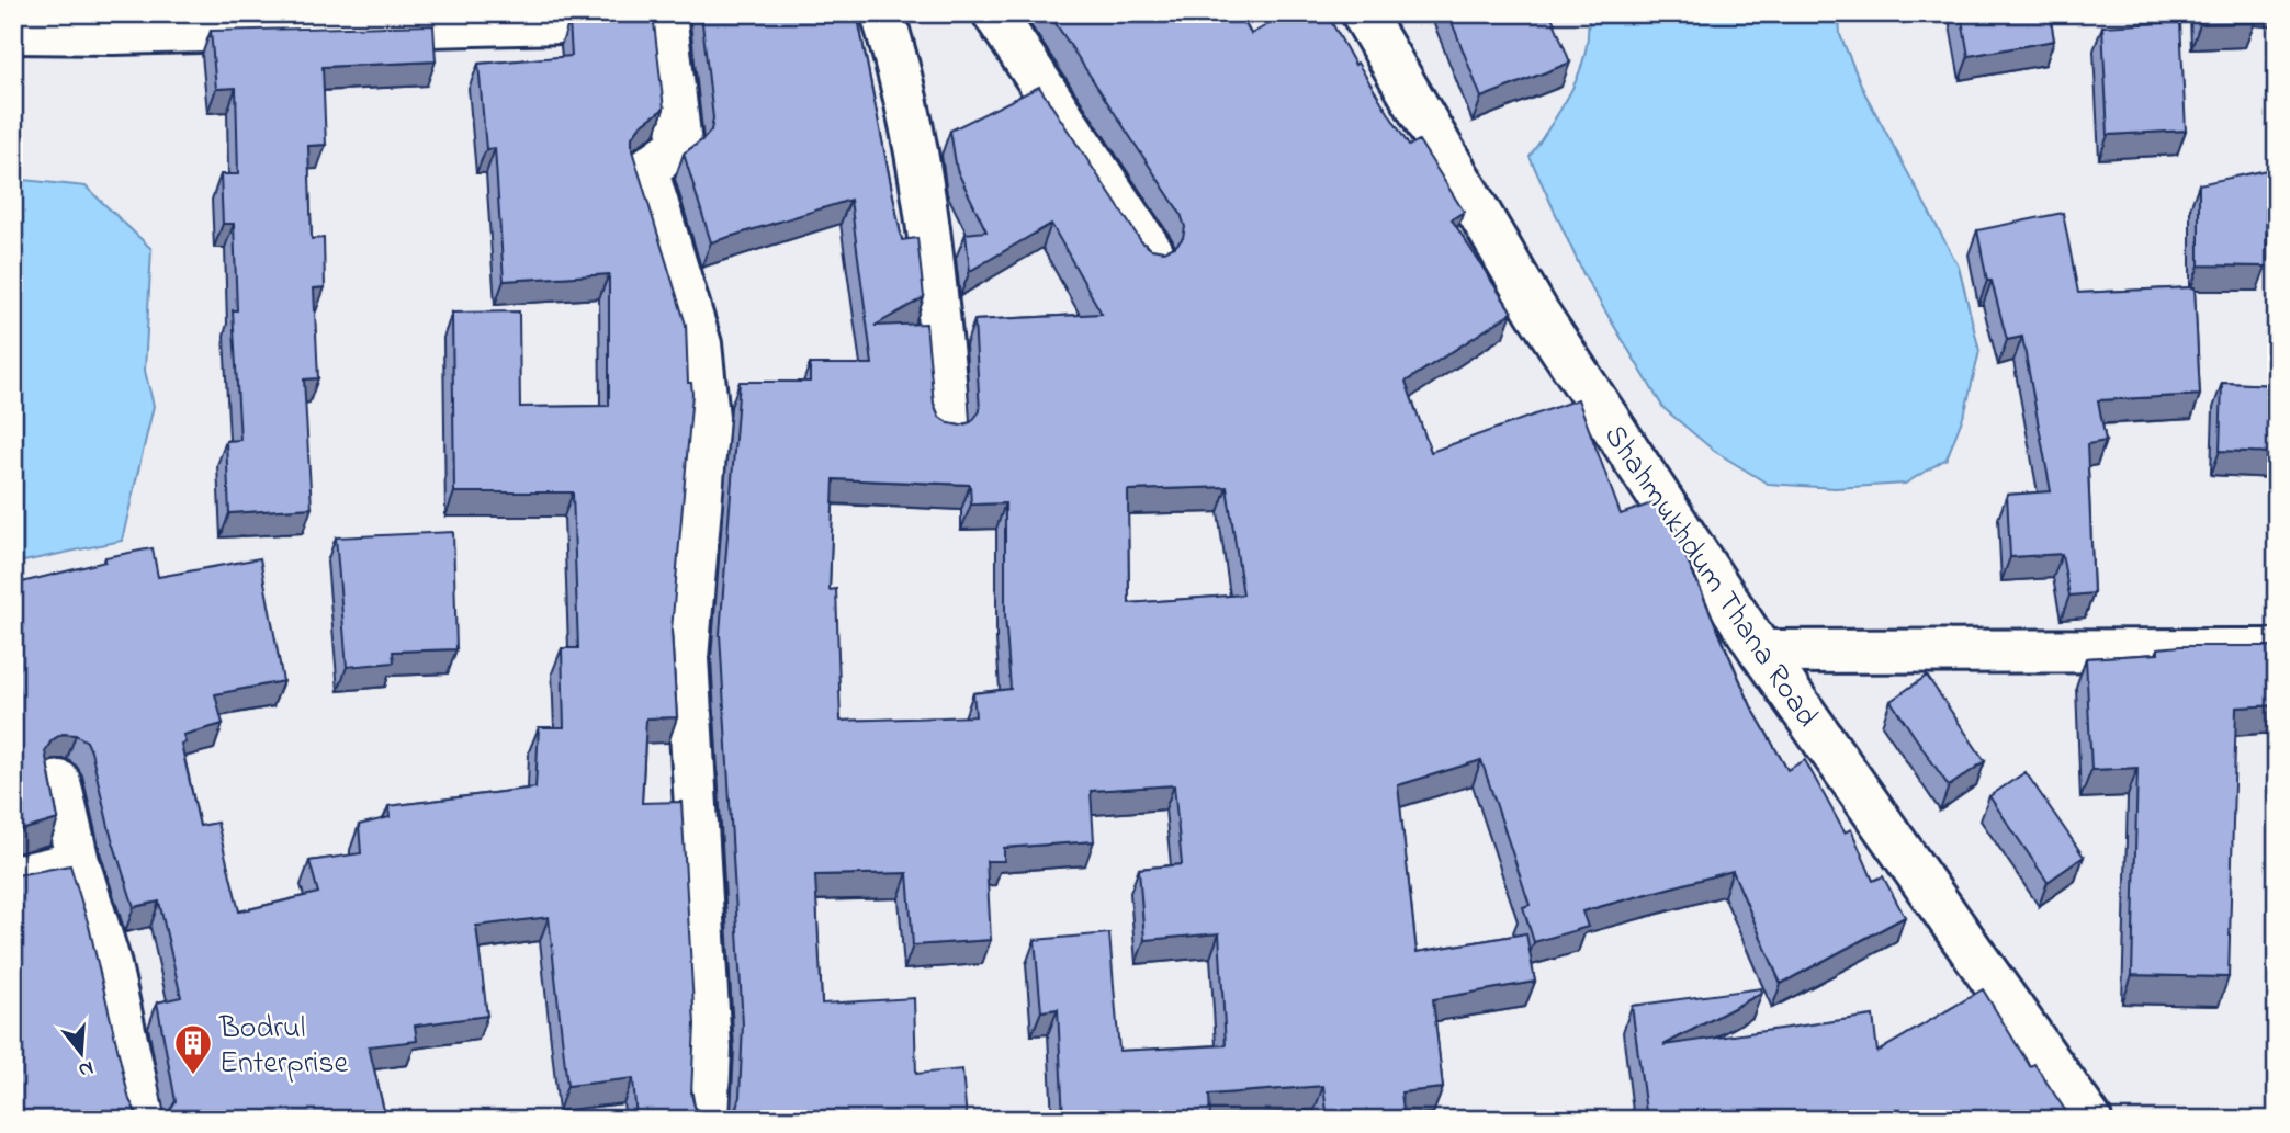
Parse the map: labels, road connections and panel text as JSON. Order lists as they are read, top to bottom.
{
  "streets": {
    "street": ["Shahmukhdum Thana Road"]
  },
  "places": {
    "building": ["Bodrul Enterprise"]
  },
  "north": "bottom"
}
